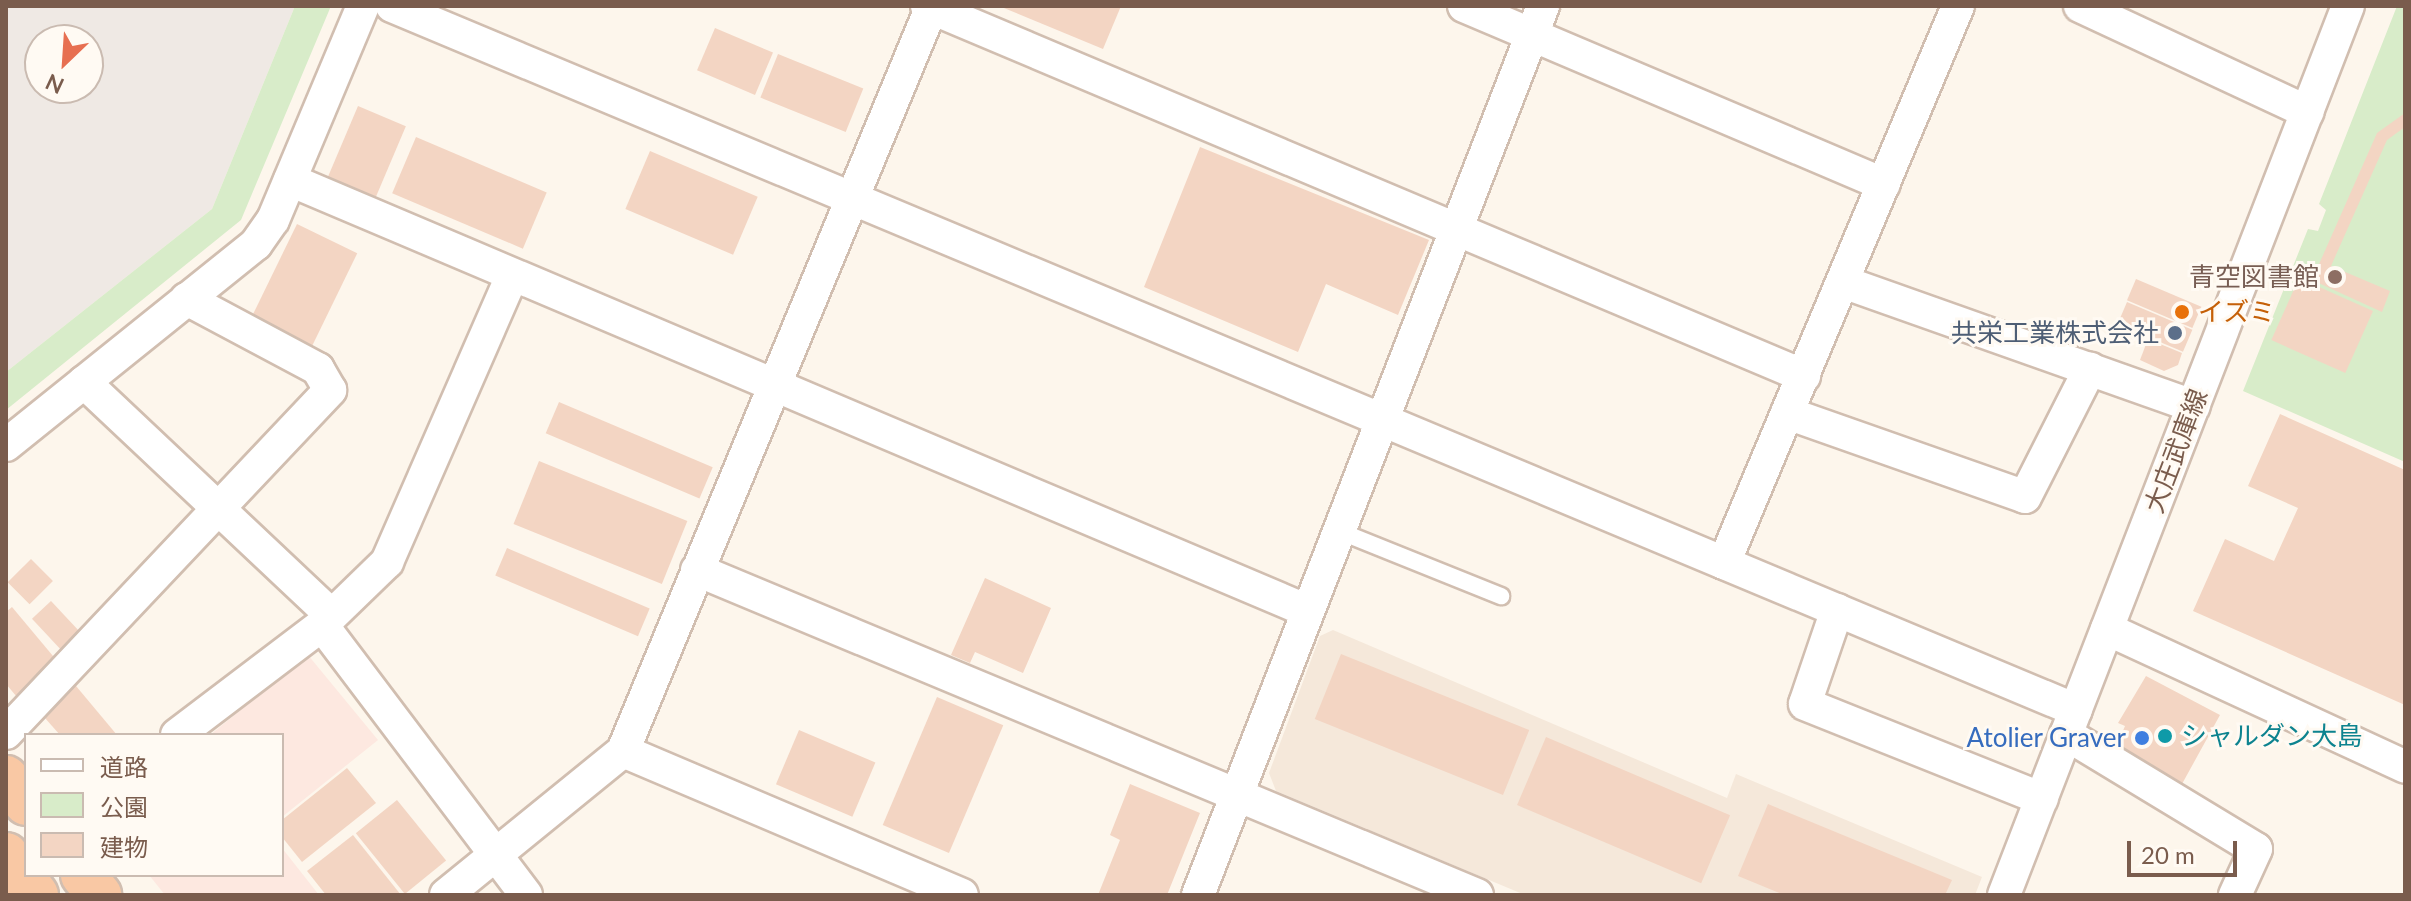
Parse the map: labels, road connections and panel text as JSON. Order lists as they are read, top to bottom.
{
  "streets": {
    "street": ["大庄武庫線"]
  },
  "places": [
    "青空図書館",
    "イズミ",
    "共栄工業株式会社",
    "シャルダン大島",
    "Atolier Graver"
  ],
  "legend": ["道路", "公園", "建物"],
  "scale_bar": "20 m",
  "north": "bottom left"
}
